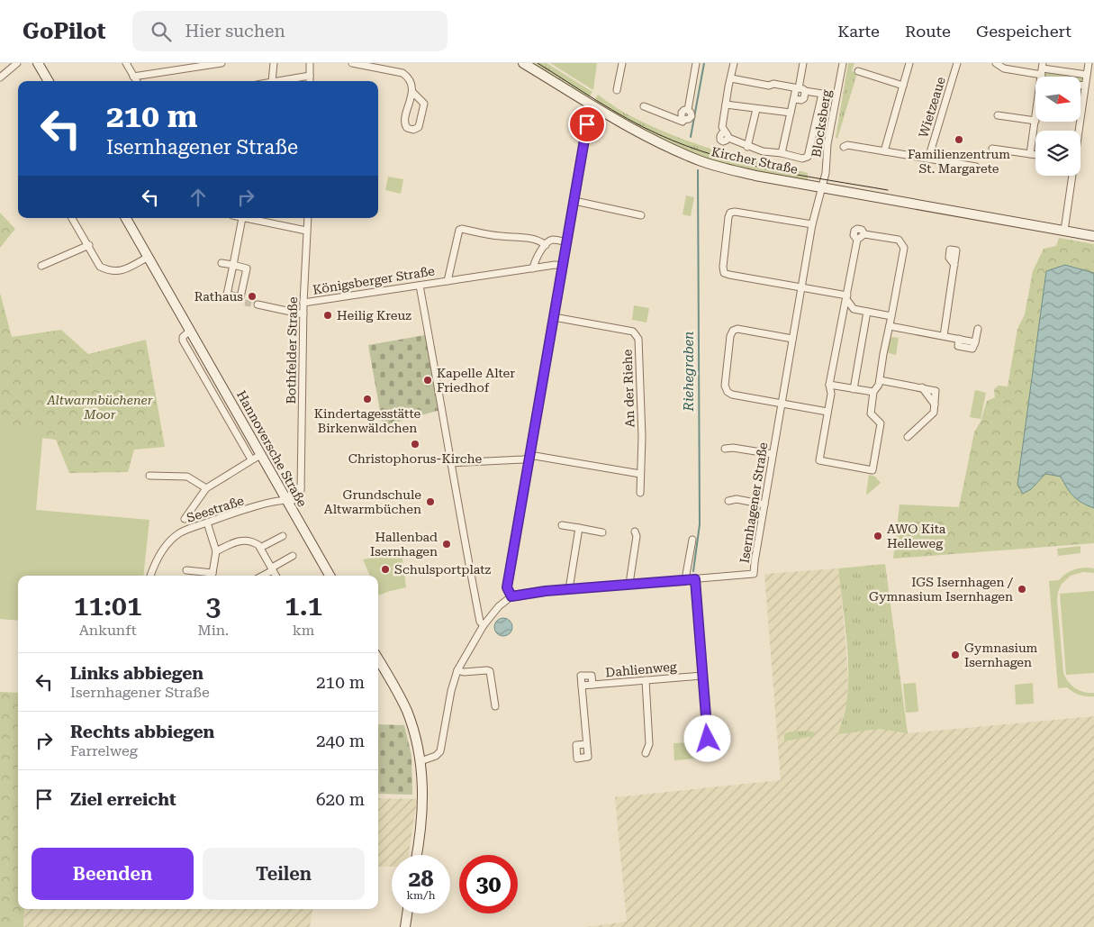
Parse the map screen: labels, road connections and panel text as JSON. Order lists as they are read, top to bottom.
{
  "streets": {
    "main road": ["Kircher Straße", "Hannoversche Straße"],
    "street": [
      "Wietzeaue",
      "Blocksberg",
      "Königsberger Straße",
      "Bothfelder Straße",
      "An der Riehe",
      "Isernhagener Straße",
      "Seestraße",
      "Dahlienweg"
    ]
  },
  "crossings": [
    ["Blocksberg", "Kircher Straße"],
    ["Blocksberg", "Isernhagener Straße"],
    ["Kircher Straße", "Isernhagener Straße"],
    ["Königsberger Straße", "Bothfelder Straße"],
    ["Bothfelder Straße", "Hannoversche Straße"],
    ["Bothfelder Straße", "Seestraße"],
    ["Hannoversche Straße", "Seestraße"]
  ],
  "water": ["Riehegraben"],
  "parks": ["Altwarmbüchener Moor"],
  "places": [
    "Familienzentrum St. Margarete",
    "Rathaus",
    "Heilig Kreuz",
    "Kapelle Alter Friedhof",
    "Kindertagesstätte Birkenwäldchen",
    "Christophorus-Kirche",
    "Grundschule Altwarmbüchen",
    "AWO Kita Helleweg",
    "Hallenbad Isernhagen",
    "Schulsportplatz",
    "IGS Isernhagen / Gymnasium Isernhagen",
    "Gymnasium Isernhagen"
  ],
  "north": "right",
  "page": {
    "header": "GoPilot",
    "search": "Hier suchen",
    "nav": ["Karte", "Route", "Gespeichert"],
    "turn": ["210 m", "Isernhagener Straße"],
    "eta": [
      "11:01",
      "Ankunft",
      "3",
      "Min.",
      "1.1",
      "km"
    ],
    "list": [
      {
        "name": "Links abbiegen",
        "note": "Isernhagener Straße",
        "value": "210 m"
      },
      {
        "name": "Rechts abbiegen",
        "note": "Farrelweg",
        "value": "240 m"
      },
      {
        "name": "Ziel erreicht",
        "value": "620 m"
      }
    ],
    "buttons": ["Beenden", "Teilen"],
    "speed": "28 km/h",
    "limit": "30"
  }
}
